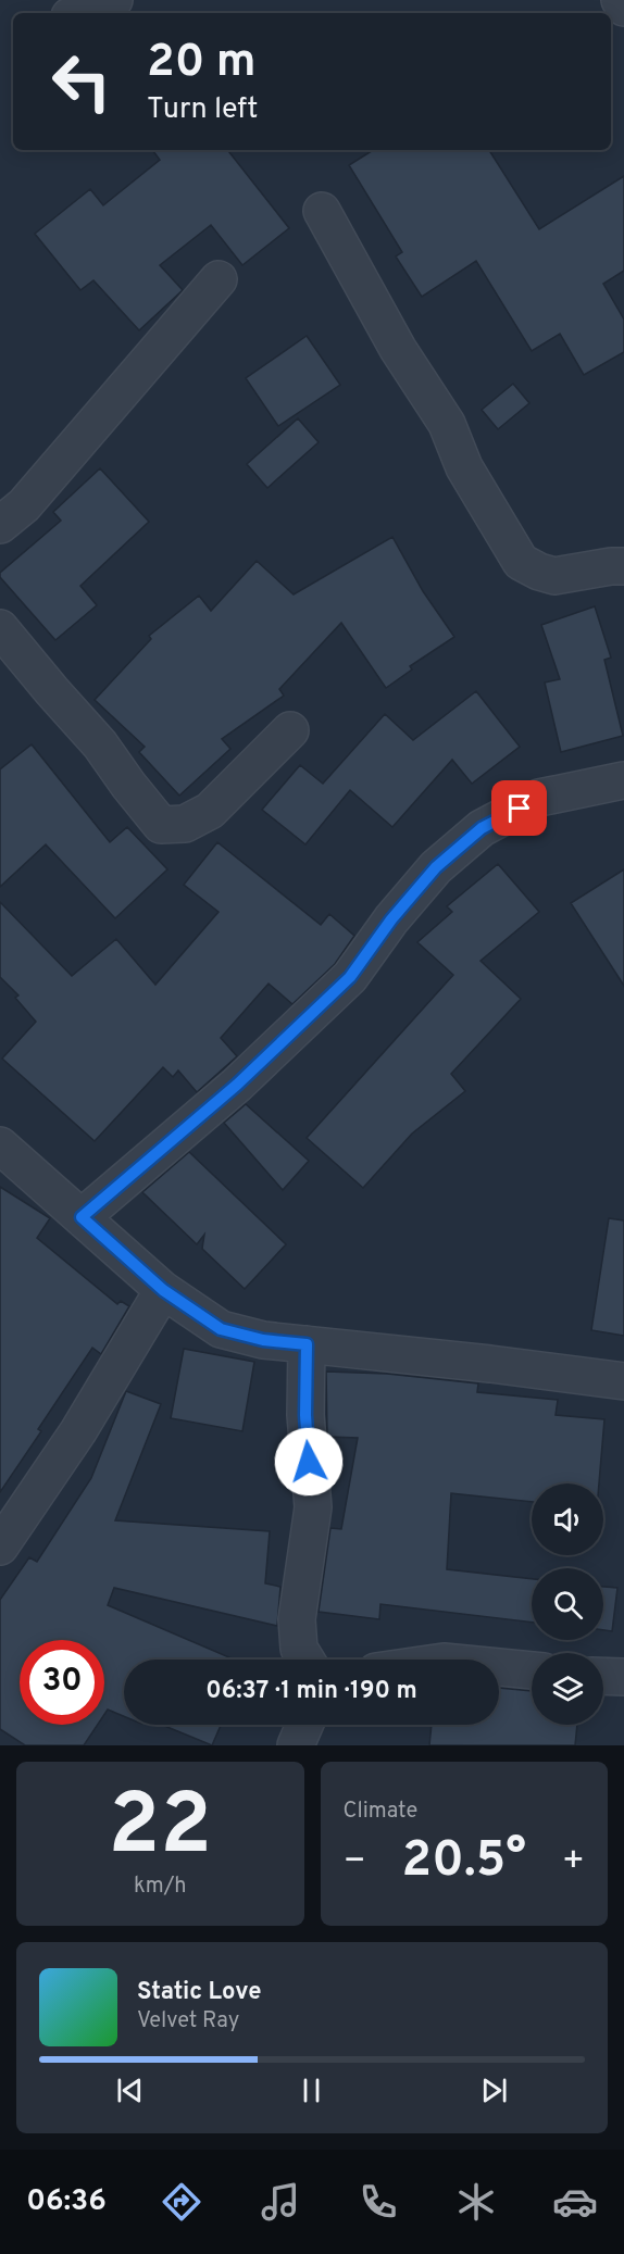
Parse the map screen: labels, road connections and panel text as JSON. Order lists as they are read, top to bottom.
{
  "page": {
    "turn": ["20 m", "Turn left"],
    "limit": "30",
    "trip": "06:37 · 1 min · 190 m",
    "tile": [
      ["22", "km/h"],
      "Climate"
    ],
    "heat": ["−", "20.5°", "+"],
    "song": ["Static Love", "Velvet Ray"],
    "tabs": "06:36"
  }
}
